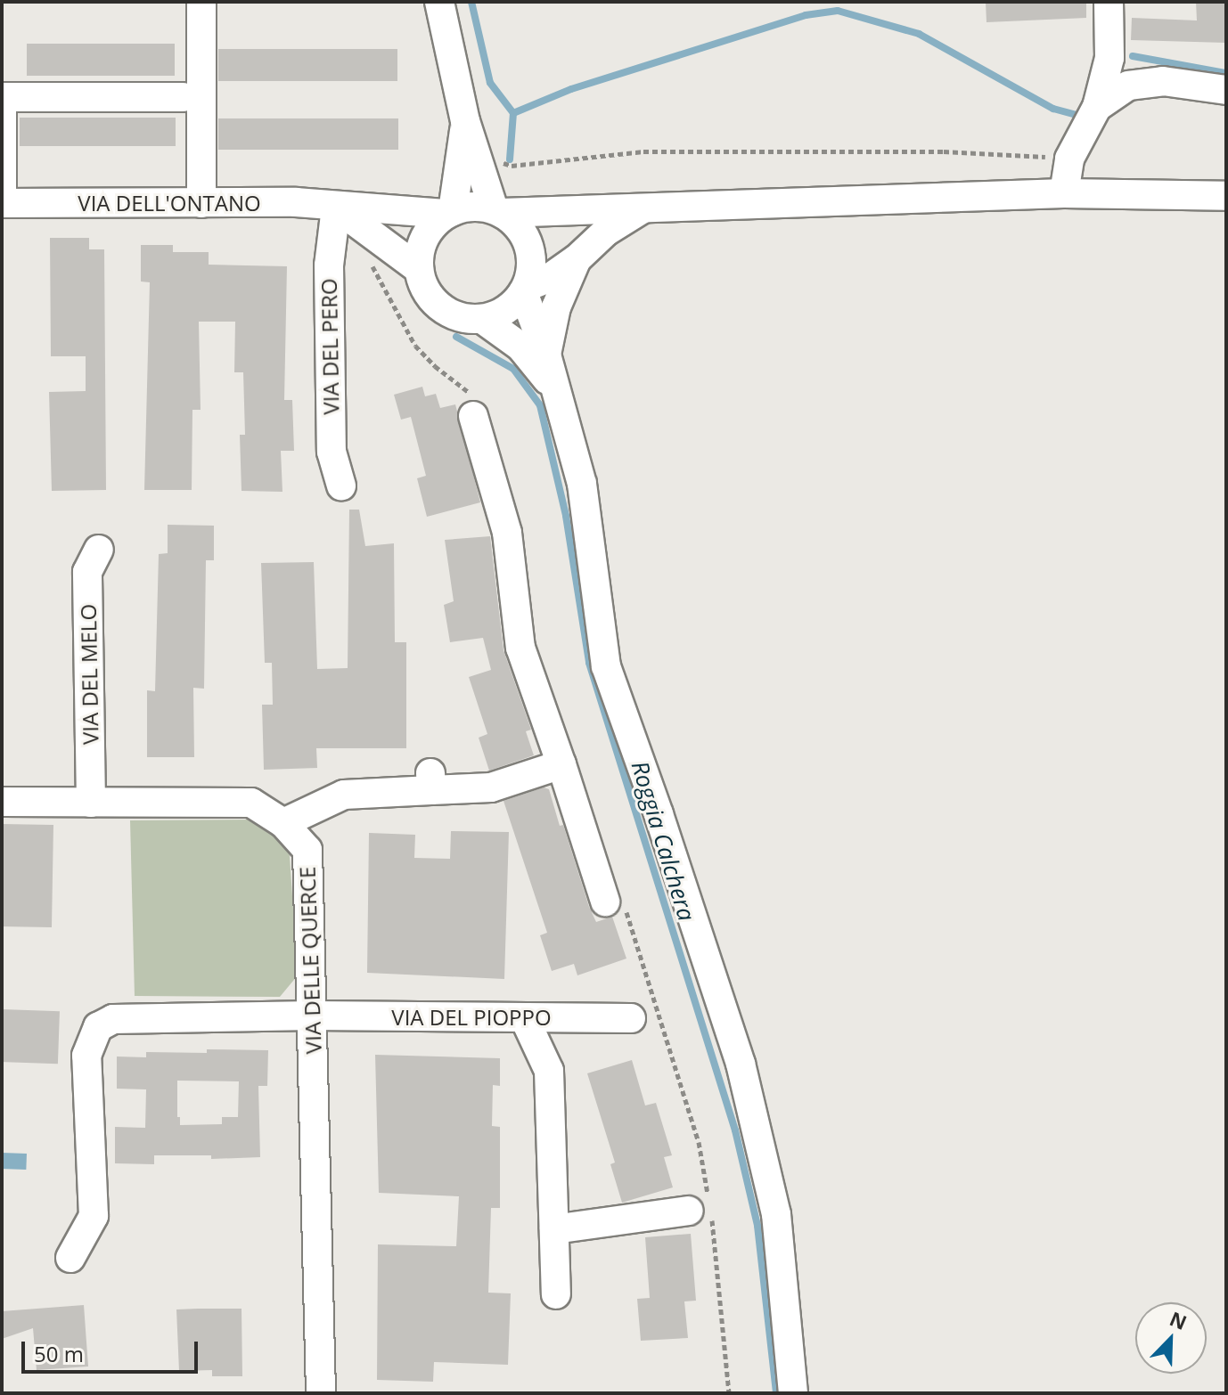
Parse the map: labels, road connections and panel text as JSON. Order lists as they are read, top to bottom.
{
  "streets": {
    "street": [
      "VIA DELL'ONTANO",
      "VIA DEL PERO",
      "VIA DEL MELO",
      "VIA DELLE QUERCE",
      "VIA DEL PIOPPO"
    ]
  },
  "crossings": [
    ["VIA DELL'ONTANO", "VIA DEL PERO"],
    ["VIA DEL MELO", "VIA DELLE QUERCE"],
    ["VIA DELLE QUERCE", "VIA DEL PIOPPO"]
  ],
  "water": ["Roggia Calchera"],
  "scale_bar": "50 m",
  "north": "top right"
}
